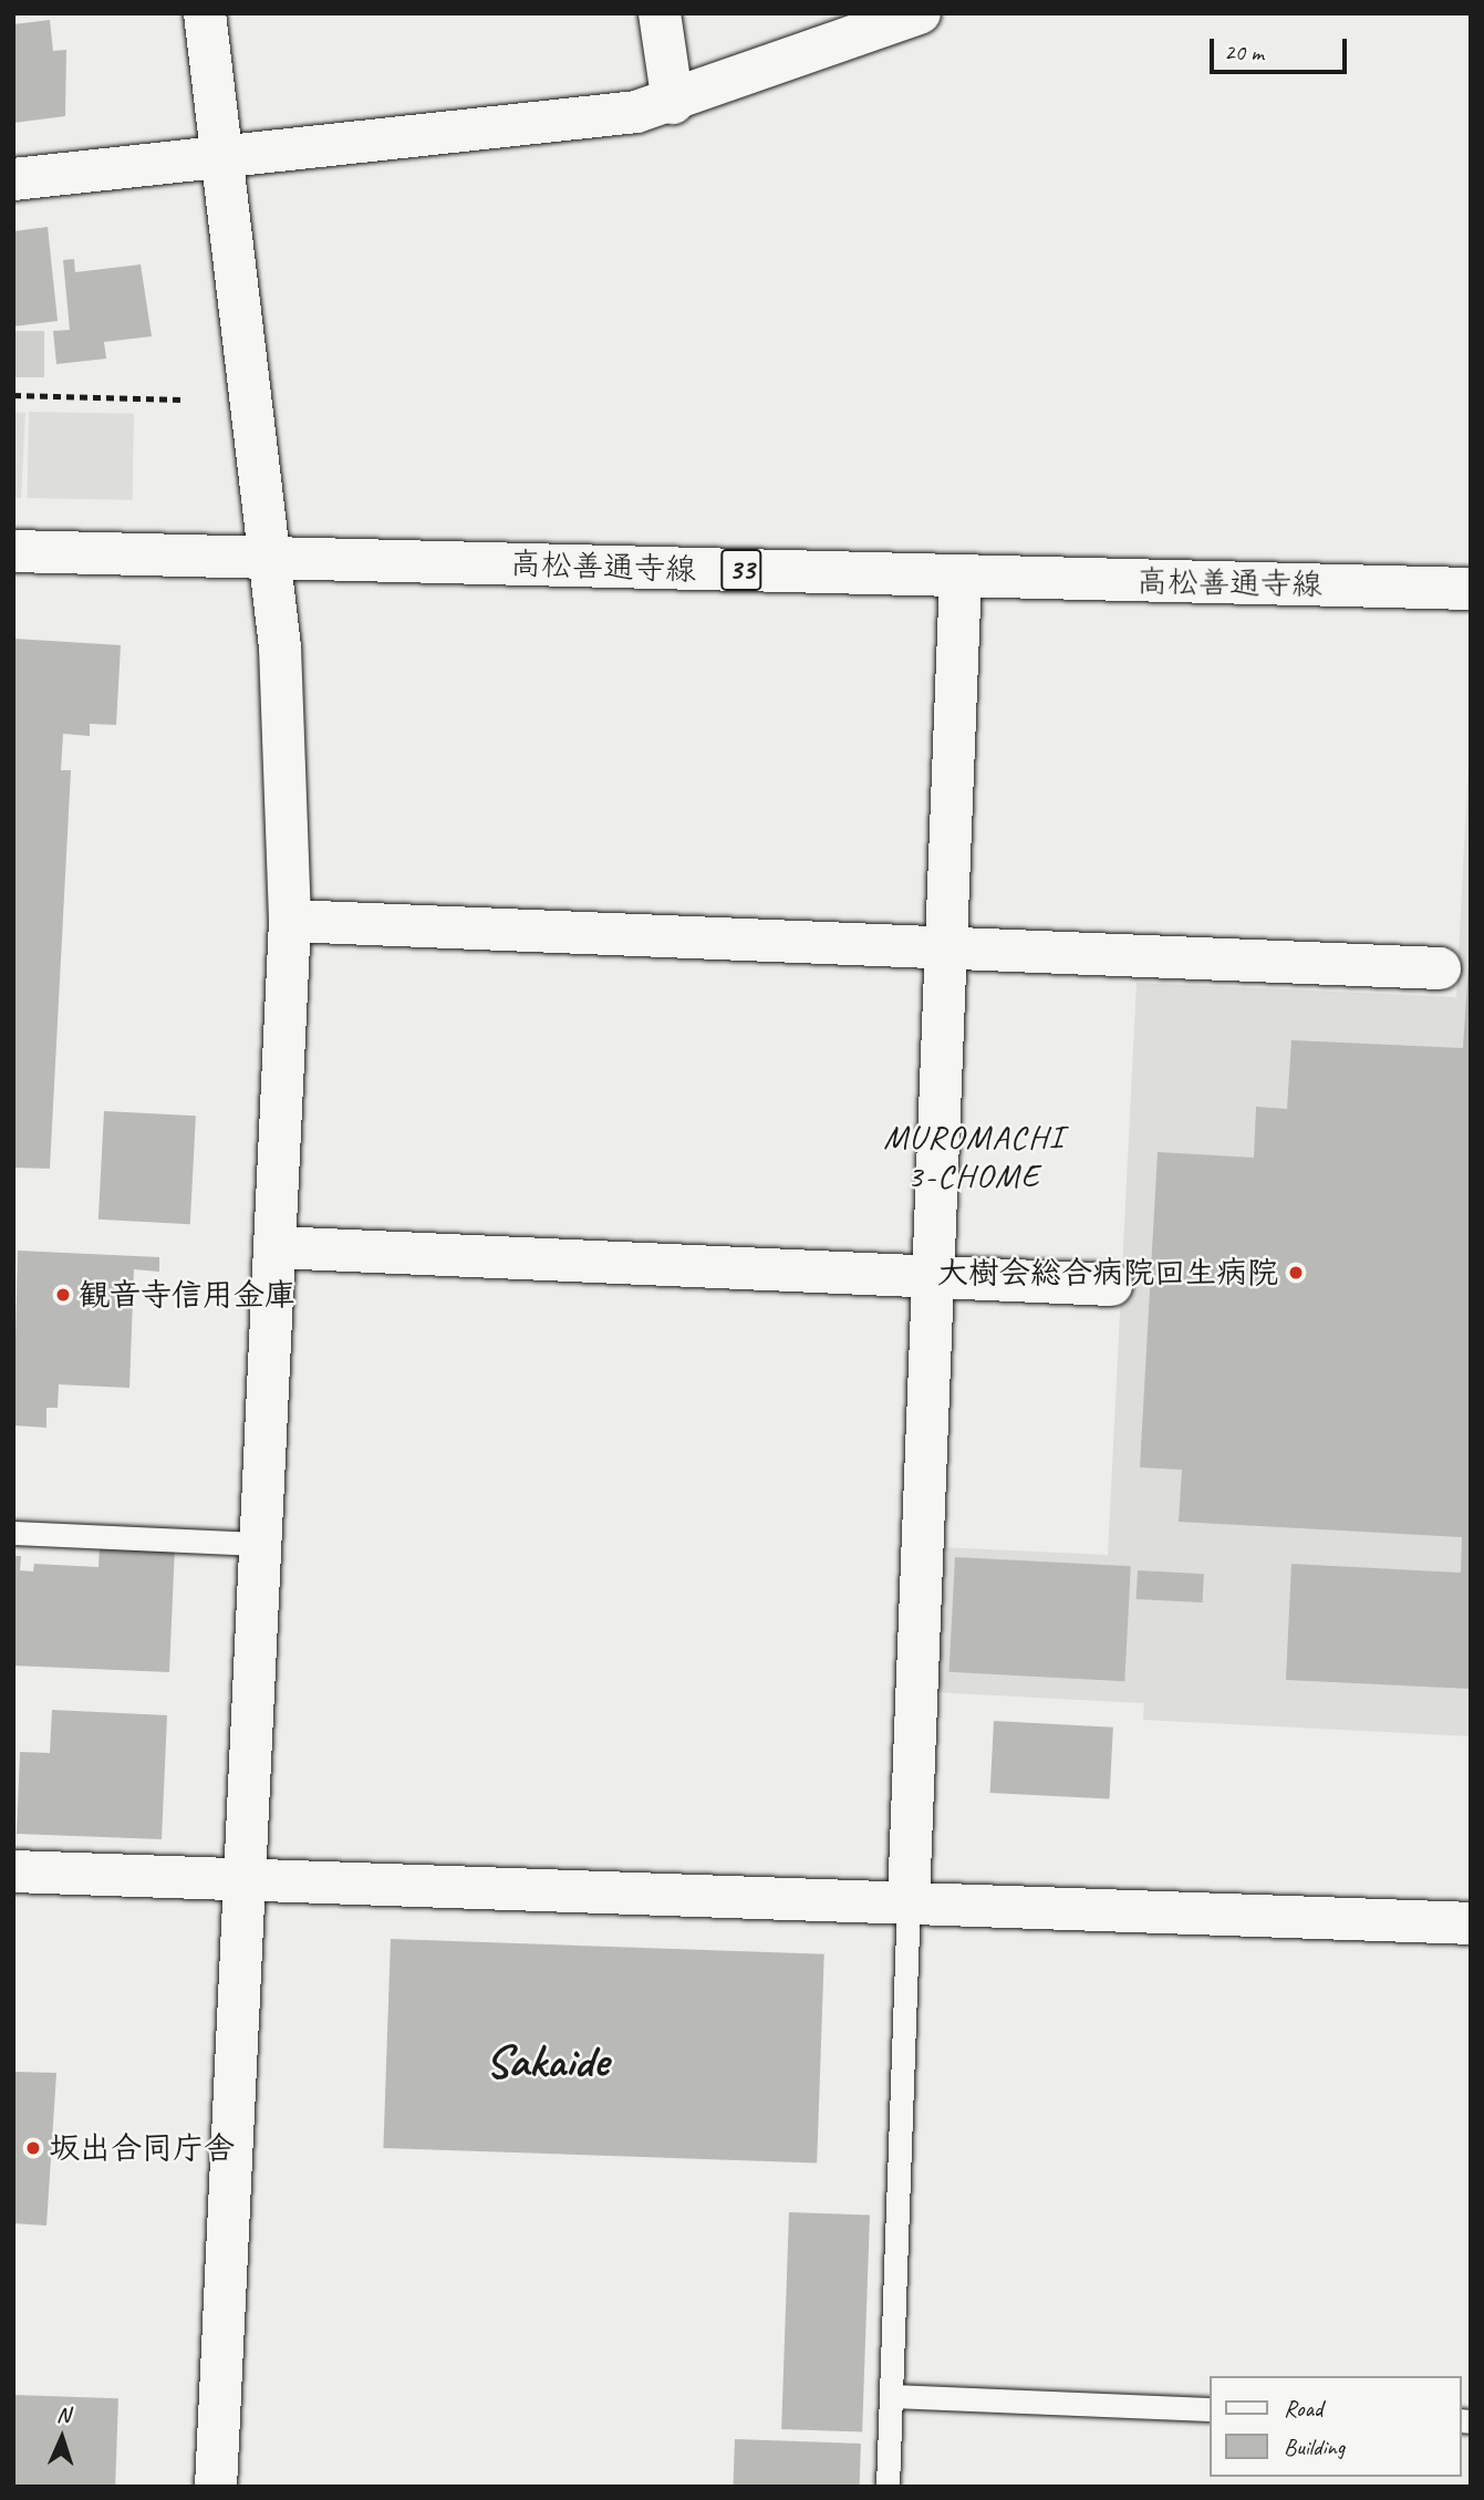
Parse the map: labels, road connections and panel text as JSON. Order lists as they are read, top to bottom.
{
  "streets": {
    "street": ["高松善通寺線", "33"]
  },
  "districts": ["MUROMACHI 3-CHOME", "Sakaide"],
  "places": ["大樹会総合病院回生病院", "観音寺信用金庫", "坂出合同庁舎"],
  "legend": ["Road", "Building"],
  "scale_bar": "20 m",
  "north": "top"
}
